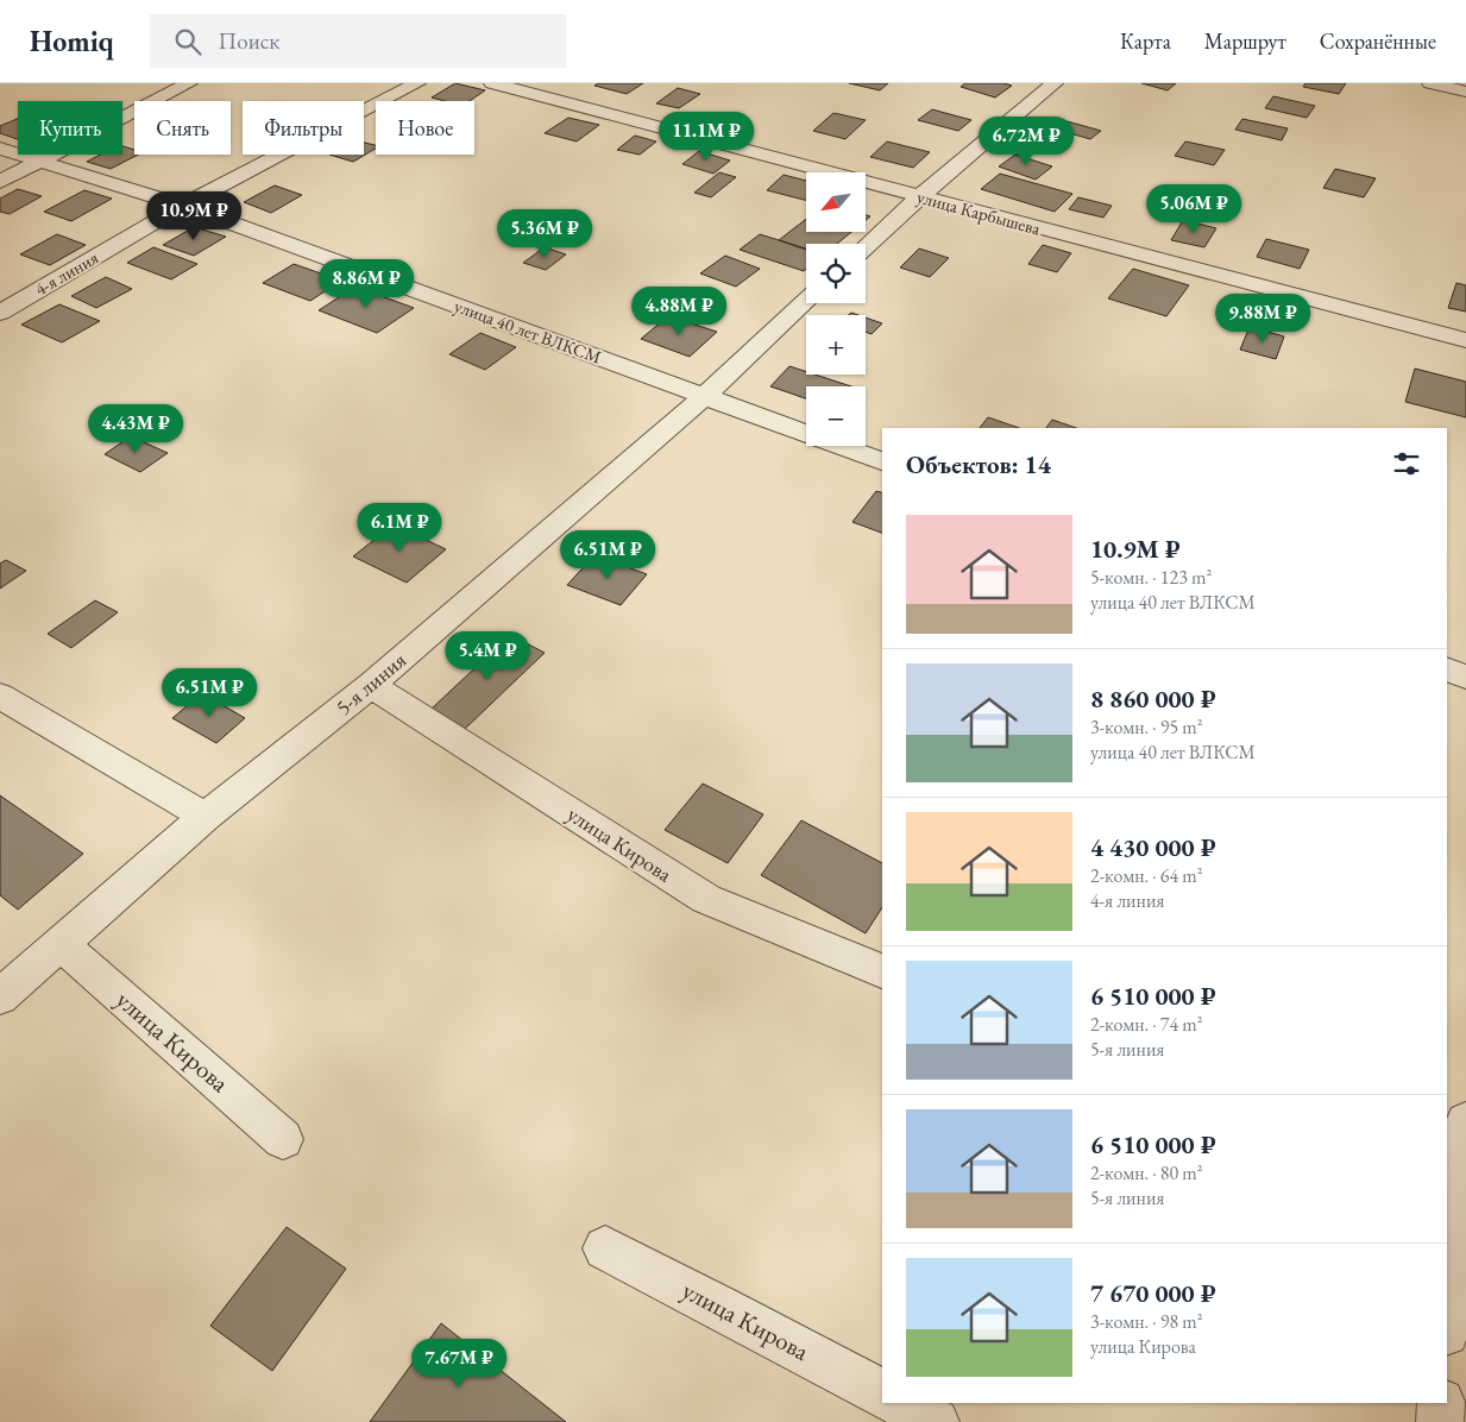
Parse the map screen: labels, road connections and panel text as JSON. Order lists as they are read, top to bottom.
{
  "streets": {
    "street": [
      "улица Карбышева",
      "4-я линия",
      "улица 40 лет ВЛКСМ",
      "5-я линия",
      "улица Кирова"
    ]
  },
  "crossings": [
    ["4-я линия", "улица 40 лет ВЛКСМ"],
    ["улица 40 лет ВЛКСМ", "5-я линия"],
    ["5-я линия", "улица Кирова"]
  ],
  "north": "bottom left",
  "page": {
    "header": "Homiq",
    "search": "Поиск",
    "nav": ["Карта", "Маршрут", "Сохранённые"],
    "chip": [
      "Купить",
      "Снять",
      "Фильтры",
      "Новое"
    ],
    "price": [
      "11.1M ₽",
      "6.72M ₽",
      "5.06M ₽",
      "10.9M ₽",
      "5.36M ₽",
      "8.86M ₽",
      "4.88M ₽",
      "9.88M ₽",
      "4.43M ₽",
      "6.1M ₽",
      "6.51M ₽",
      "5.4M ₽",
      "6.51M ₽",
      "7.67M ₽"
    ],
    "map_buttons": ["+", "−"],
    "heading": "Объектов: 14",
    "list": [
      {
        "name": "10.9M ₽",
        "note": "5-комн. · 123 m² · улица 40 лет ВЛКСМ"
      },
      {
        "name": "8 860 000 ₽",
        "note": "3-комн. · 95 m² · улица 40 лет ВЛКСМ"
      },
      {
        "name": "4 430 000 ₽",
        "note": "2-комн. · 64 m² · 4-я линия"
      },
      {
        "name": "6 510 000 ₽",
        "note": "2-комн. · 74 m² · 5-я линия"
      },
      {
        "name": "6 510 000 ₽",
        "note": "2-комн. · 80 m² · 5-я линия"
      },
      {
        "name": "7 670 000 ₽",
        "note": "3-комн. · 98 m² · улица Кирова"
      }
    ]
  }
}
